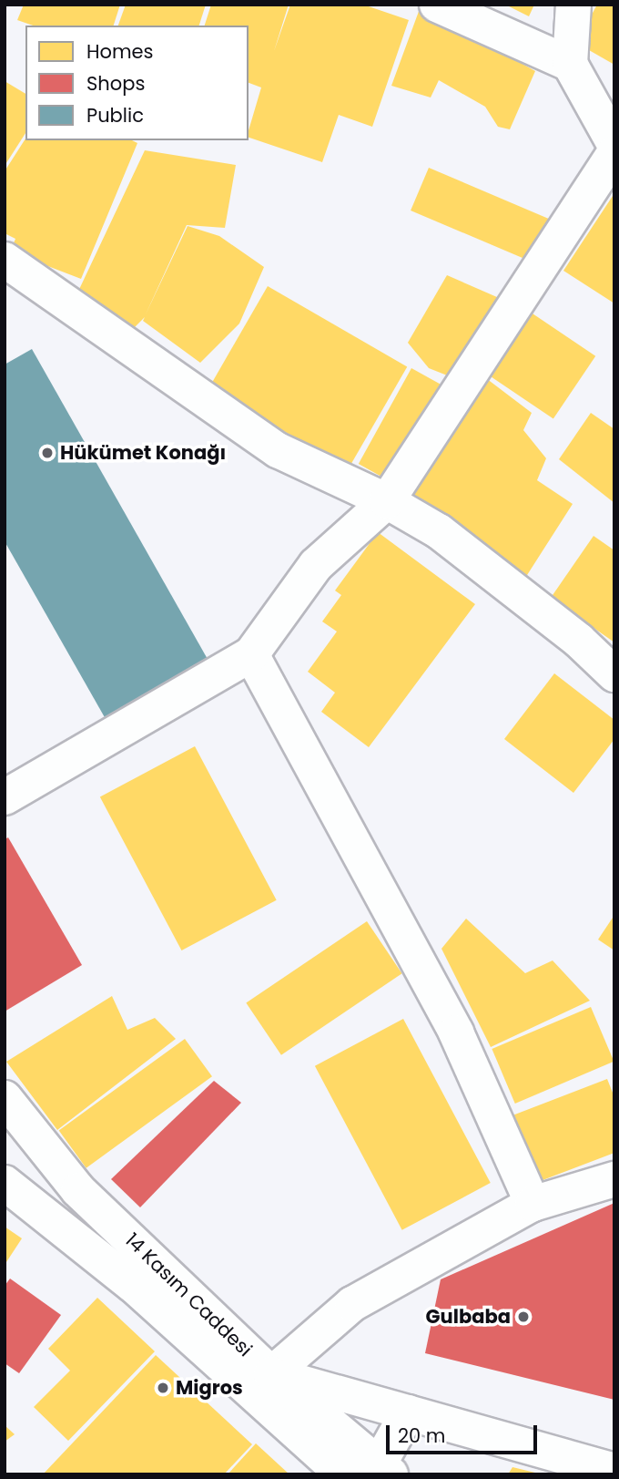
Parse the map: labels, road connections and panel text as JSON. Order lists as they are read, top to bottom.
{
  "streets": {
    "street": ["14 Kasım Caddesi"]
  },
  "places": ["Hükümet Konağı", "Gulbaba", "Migros"],
  "legend": ["Homes", "Shops", "Public"],
  "scale_bar": "20 m"
}
